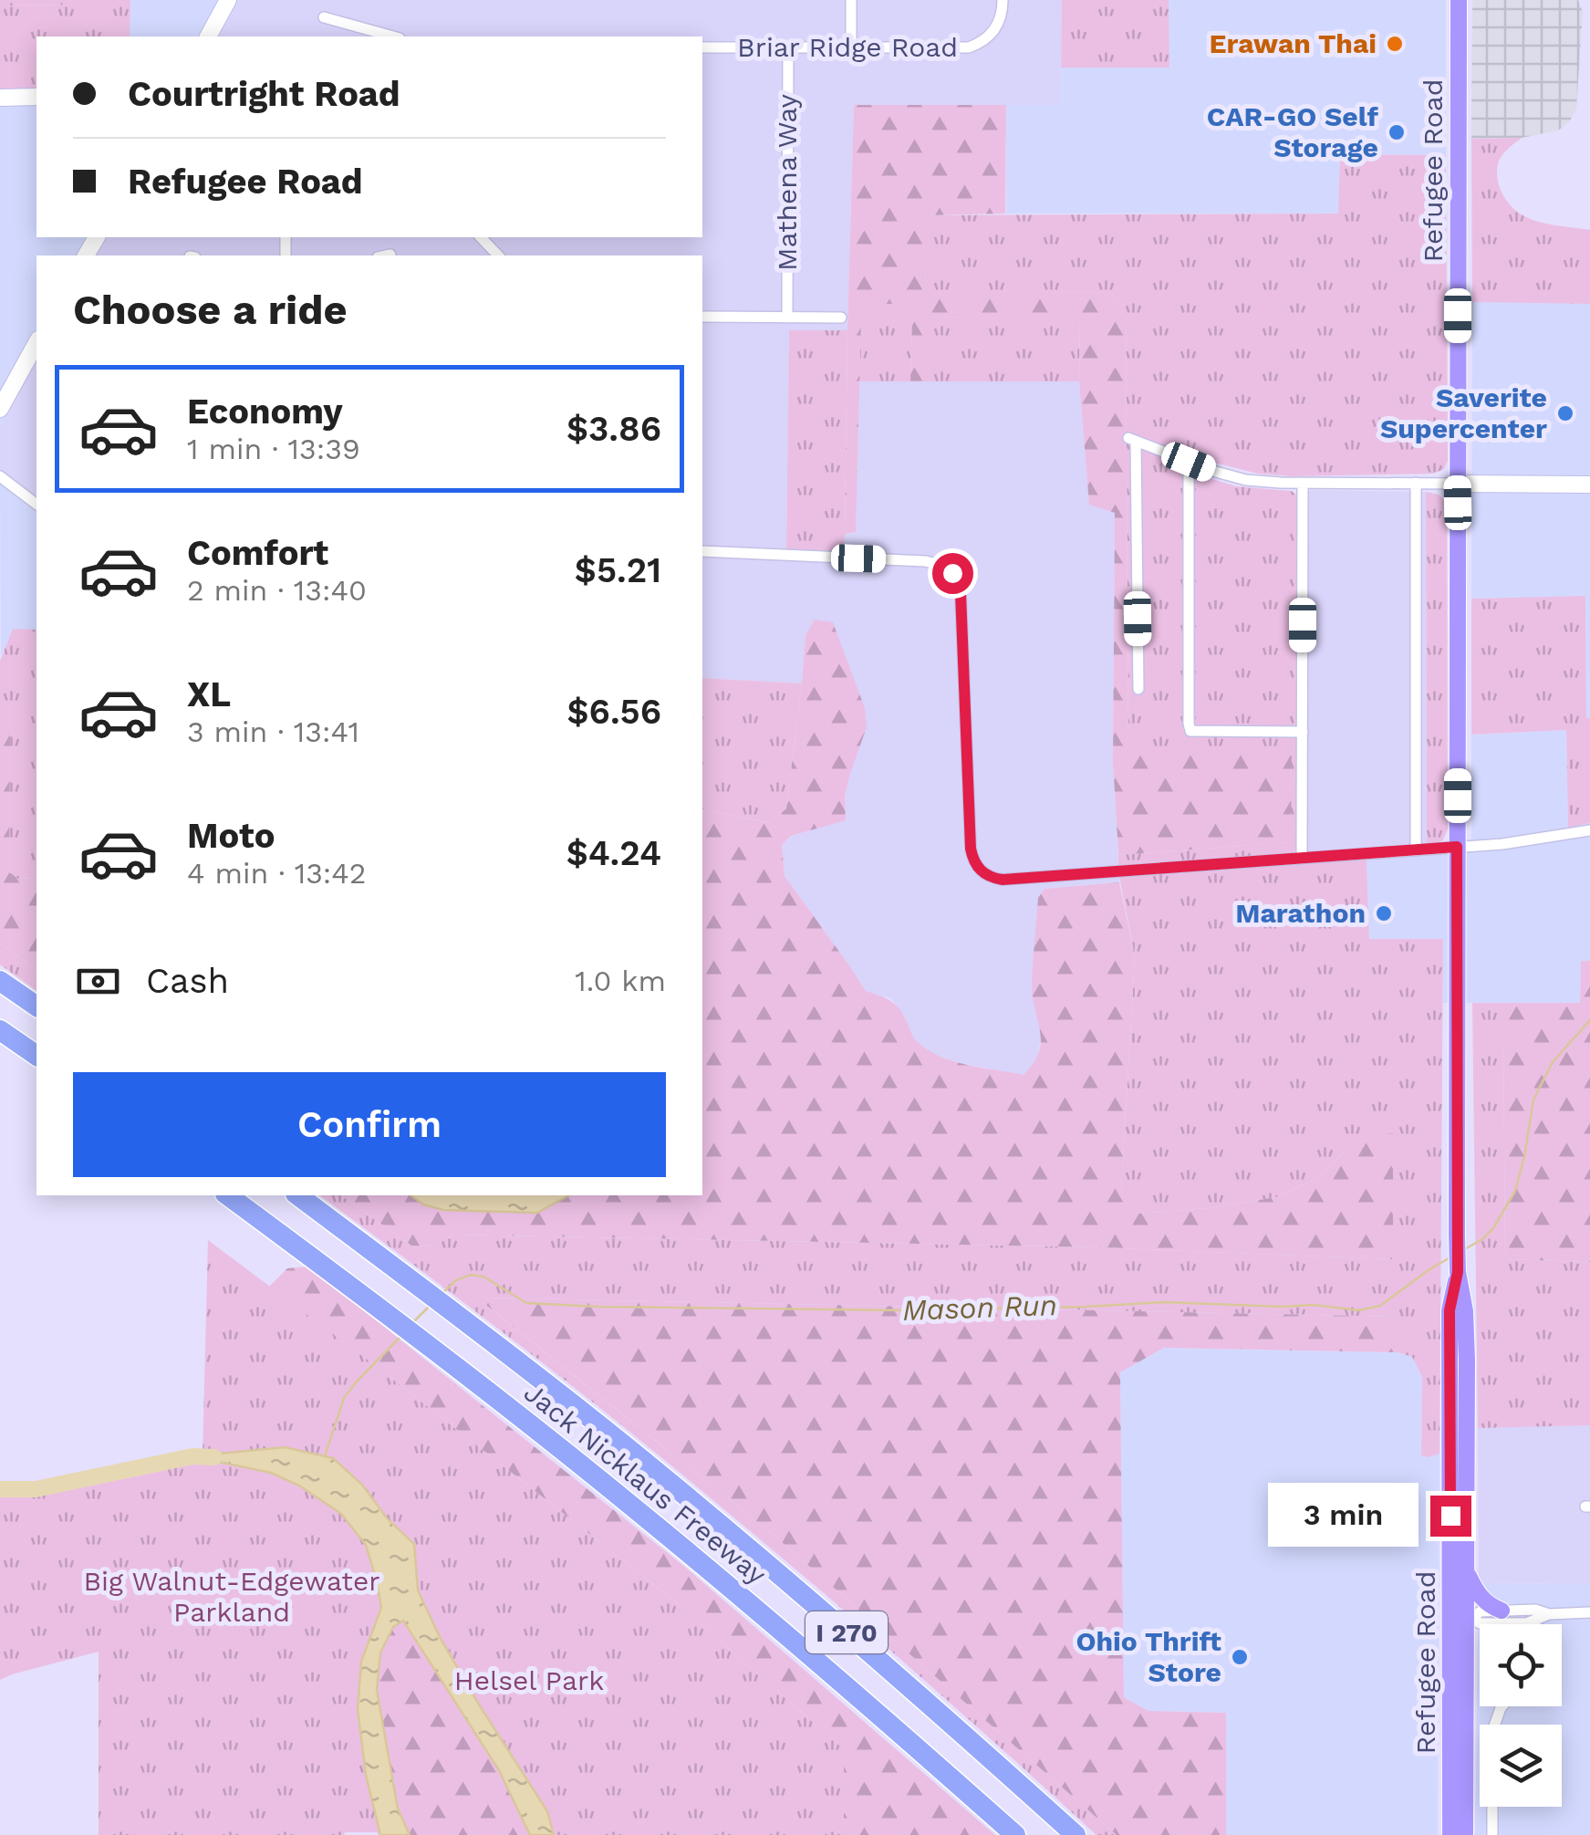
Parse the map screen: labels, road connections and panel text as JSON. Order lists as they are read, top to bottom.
{
  "streets": {
    "highway": ["Jack Nicklaus Freeway", "I 270"],
    "main road": ["Refugee Road"],
    "street": ["Briar Ridge Road", "Mathena Way"]
  },
  "crossings": [
    ["Briar Ridge Road", "Mathena Way"]
  ],
  "water": ["Mason Run"],
  "parks": ["Big Walnut-Edgewater Parkland", "Helsel Park"],
  "places": [
    "Erawan Thai",
    "CAR-GO Self Storage",
    "Saverite Supercenter",
    "Marathon",
    "Ohio Thrift Store"
  ],
  "page": {
    "banner": ["Courtright Road", "Refugee Road"],
    "heading": "Choose a ride",
    "list": [
      {
        "name": "Economy",
        "note": "1 min · 13:39",
        "value": "$3.86"
      },
      {
        "name": "Comfort",
        "note": "2 min · 13:40",
        "value": "$5.21"
      },
      {
        "name": "XL",
        "note": "3 min · 13:41",
        "value": "$6.56"
      },
      {
        "name": "Moto",
        "note": "4 min · 13:42",
        "value": "$4.24"
      }
    ],
    "pay": ["Cash", "1.0 km"],
    "buttons": "Confirm",
    "bubble": "3 min"
  }
}
